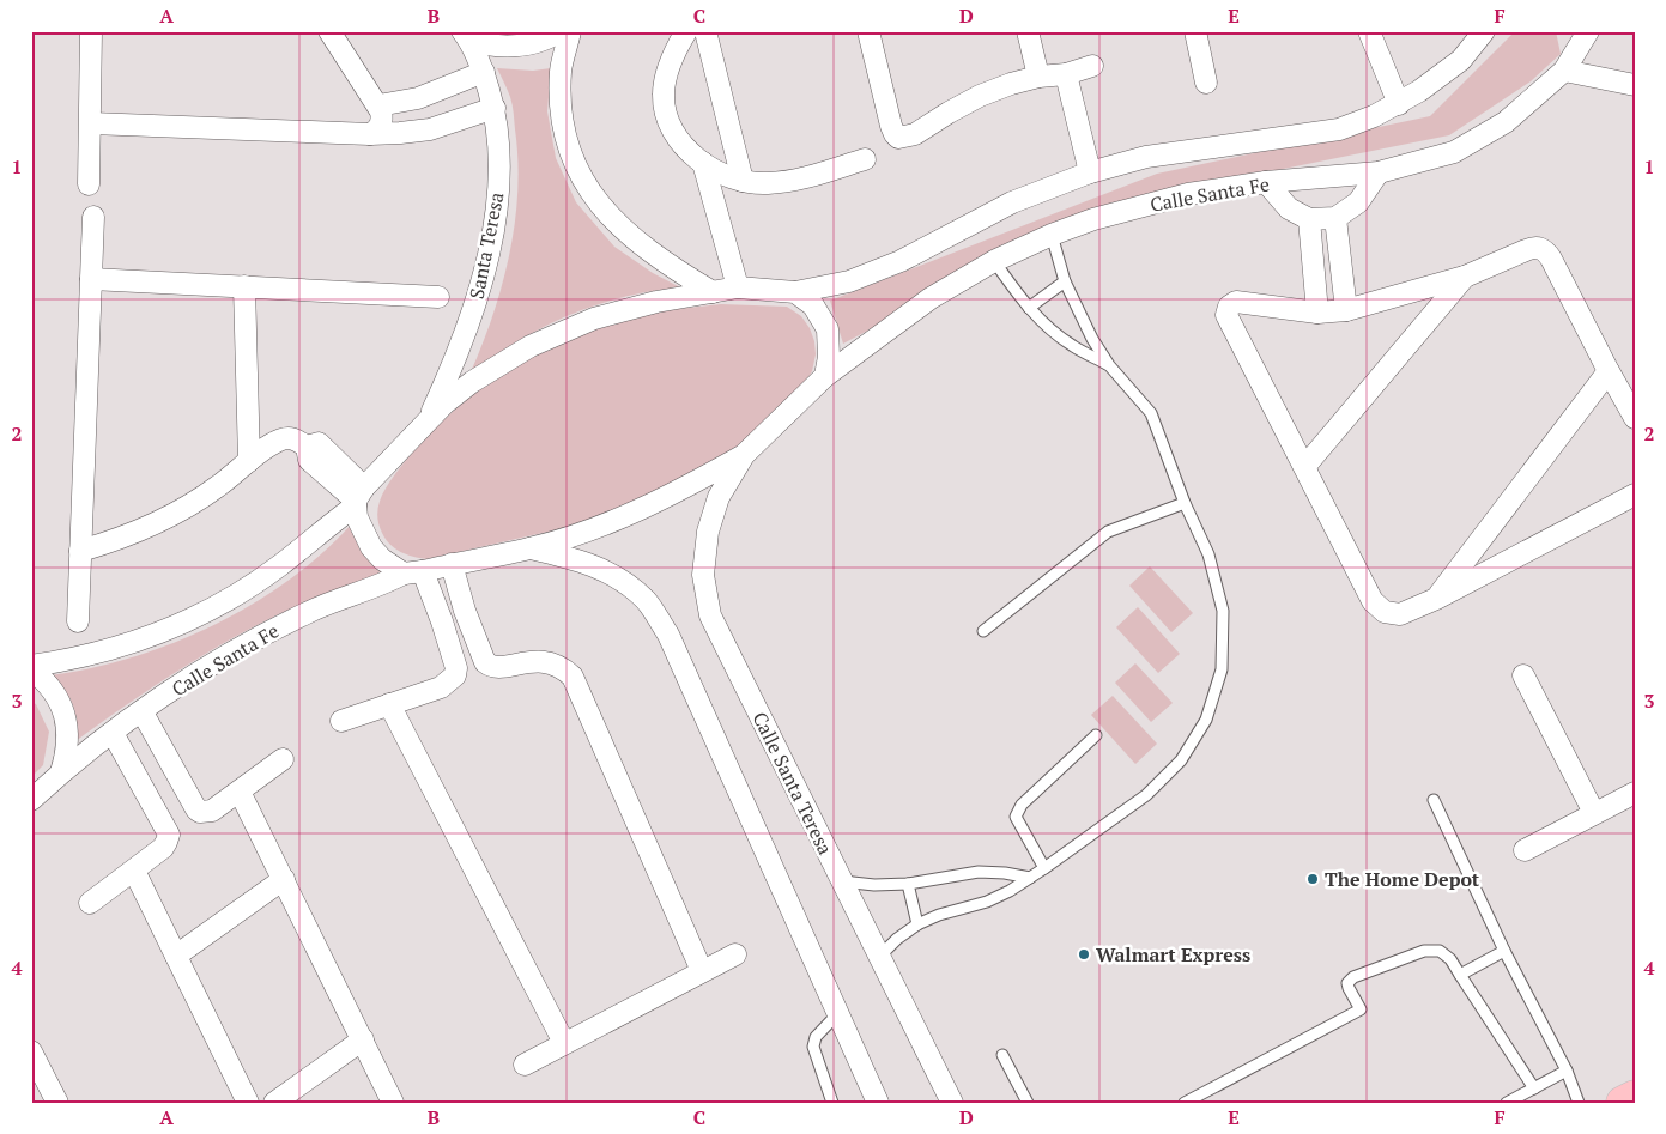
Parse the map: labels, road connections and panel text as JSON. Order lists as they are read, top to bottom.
{
  "streets": {
    "street": ["Calle Santa Fe", "Santa Teresa", "Calle Santa Teresa"]
  },
  "crossings": [
    ["Calle Santa Fe", "Calle Santa Teresa"]
  ],
  "places": ["The Home Depot", "Walmart Express"],
  "grid": {
    "columns": [
      "A",
      "B",
      "C",
      "D",
      "E",
      "F"
    ],
    "rows": [
      "1",
      "2",
      "3",
      "4"
    ]
  }
}
